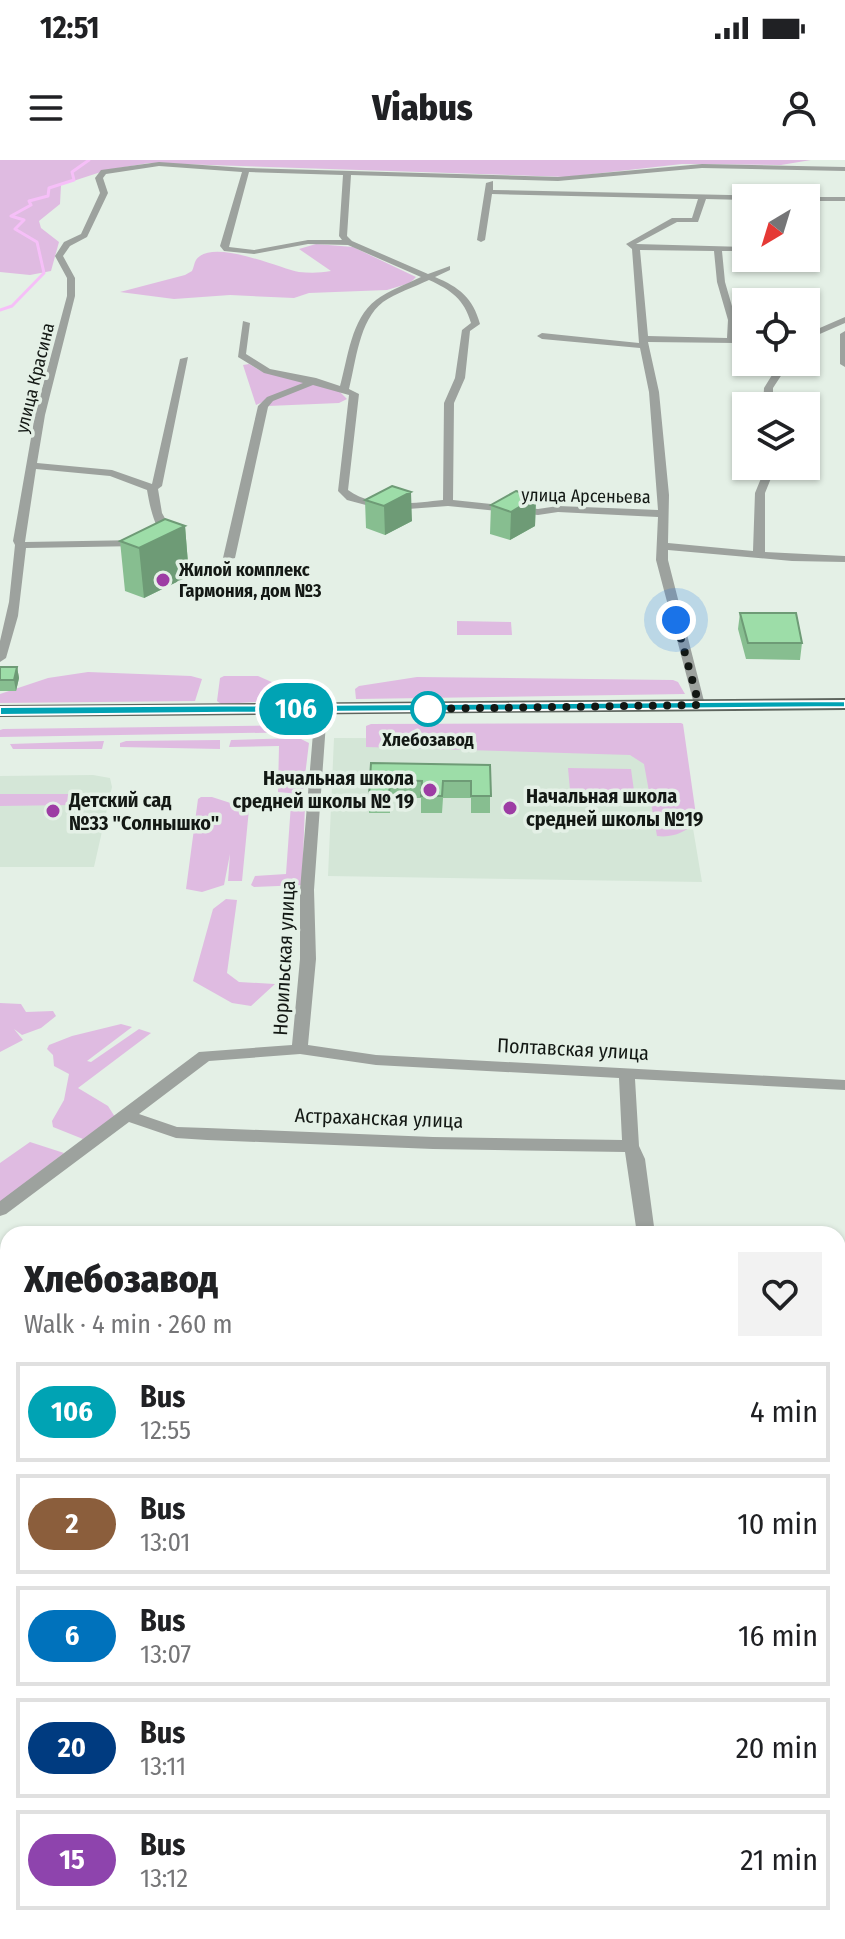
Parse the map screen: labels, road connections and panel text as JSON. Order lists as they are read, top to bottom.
{
  "streets": {
    "street": [
      "улица Красина",
      "улица Арсеньева",
      "Норильская улица",
      "Полтавская улица",
      "Астраханская улица"
    ]
  },
  "crossings": [
    ["Норильская улица", "Полтавская улица"],
    ["Норильская улица", "Астраханская улица"]
  ],
  "places": [
    "Жилой комплекс Гармония, дом №3",
    "Хлебoзавод",
    "Начальная школа средней школы № 19",
    "Начальная школа средней школы №19",
    "Детский сад №33 \"Солнышко\""
  ],
  "lines": ["bus line 106"],
  "north": "bottom left",
  "page": {
    "status": "12:51",
    "header": "Viabus",
    "on_map": "106",
    "heading": ["Хлебoзавод", "Walk · 4 min · 260 m"],
    "list": [
      {
        "mark": "106",
        "name": "Bus",
        "note": "12:55",
        "value": "4 min"
      },
      {
        "mark": "2",
        "name": "Bus",
        "note": "13:01",
        "value": "10 min"
      },
      {
        "mark": "6",
        "name": "Bus",
        "note": "13:07",
        "value": "16 min"
      },
      {
        "mark": "20",
        "name": "Bus",
        "note": "13:11",
        "value": "20 min"
      },
      {
        "mark": "15",
        "name": "Bus",
        "note": "13:12",
        "value": "21 min"
      }
    ]
  }
}
